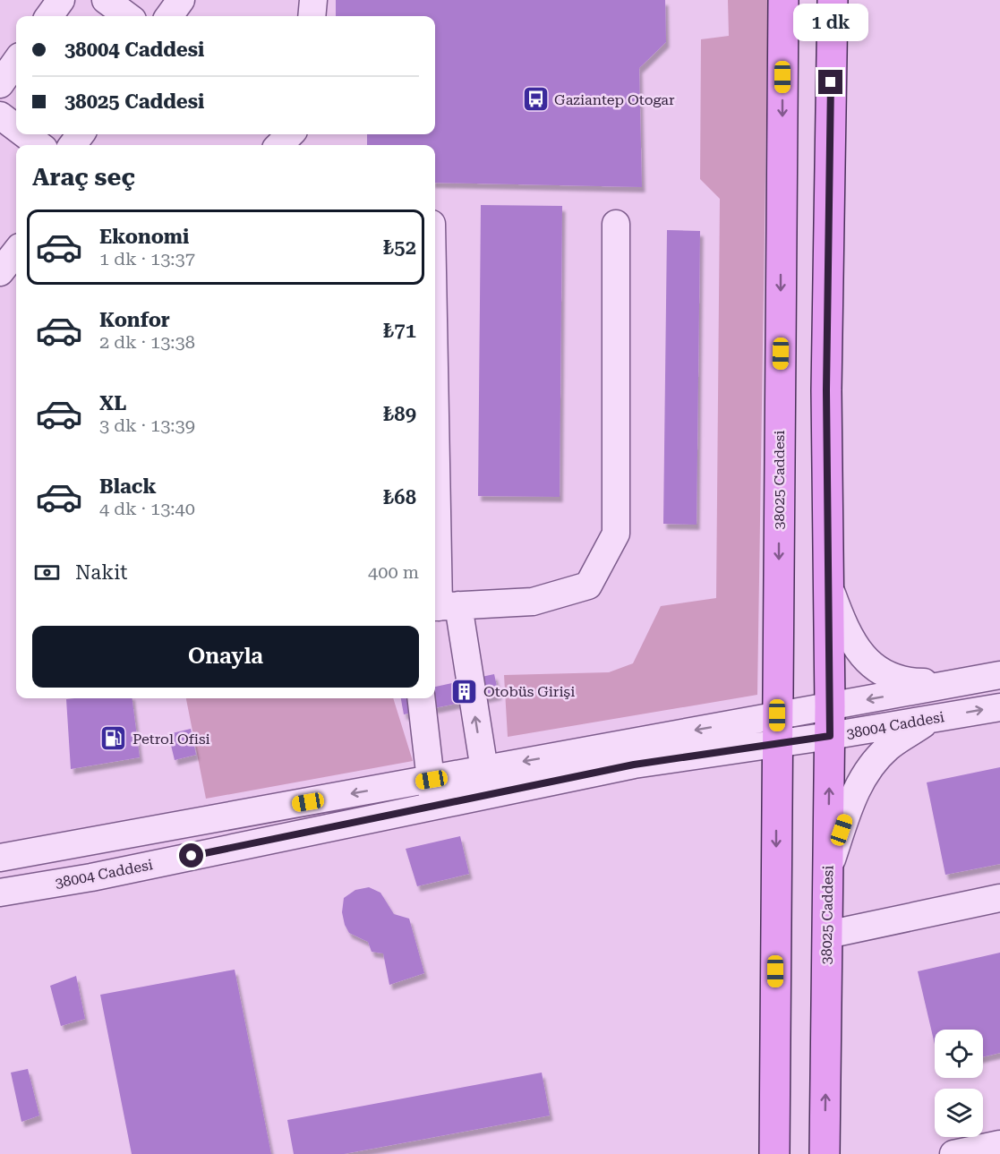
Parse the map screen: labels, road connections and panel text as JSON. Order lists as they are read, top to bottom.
{
  "streets": {
    "main road": ["38025 Caddesi"],
    "street": ["38004 Caddesi"]
  },
  "crossings": [
    ["38025 Caddesi", "38004 Caddesi"]
  ],
  "places": {
    "bus stop": ["Gaziantep Otogar"],
    "building": ["Otobüs Girişi"],
    "fuel station": ["Petrol Ofisi"]
  },
  "page": {
    "bubble": "1 dk",
    "banner": ["38004 Caddesi", "38025 Caddesi"],
    "heading": "Araç seç",
    "list": [
      {
        "name": "Ekonomi",
        "note": "1 dk · 13:37",
        "value": "₺52"
      },
      {
        "name": "Konfor",
        "note": "2 dk · 13:38",
        "value": "₺71"
      },
      {
        "name": "XL",
        "note": "3 dk · 13:39",
        "value": "₺89"
      },
      {
        "name": "Black",
        "note": "4 dk · 13:40",
        "value": "₺68"
      }
    ],
    "pay": ["Nakit", "400 m"],
    "buttons": "Onayla"
  }
}
